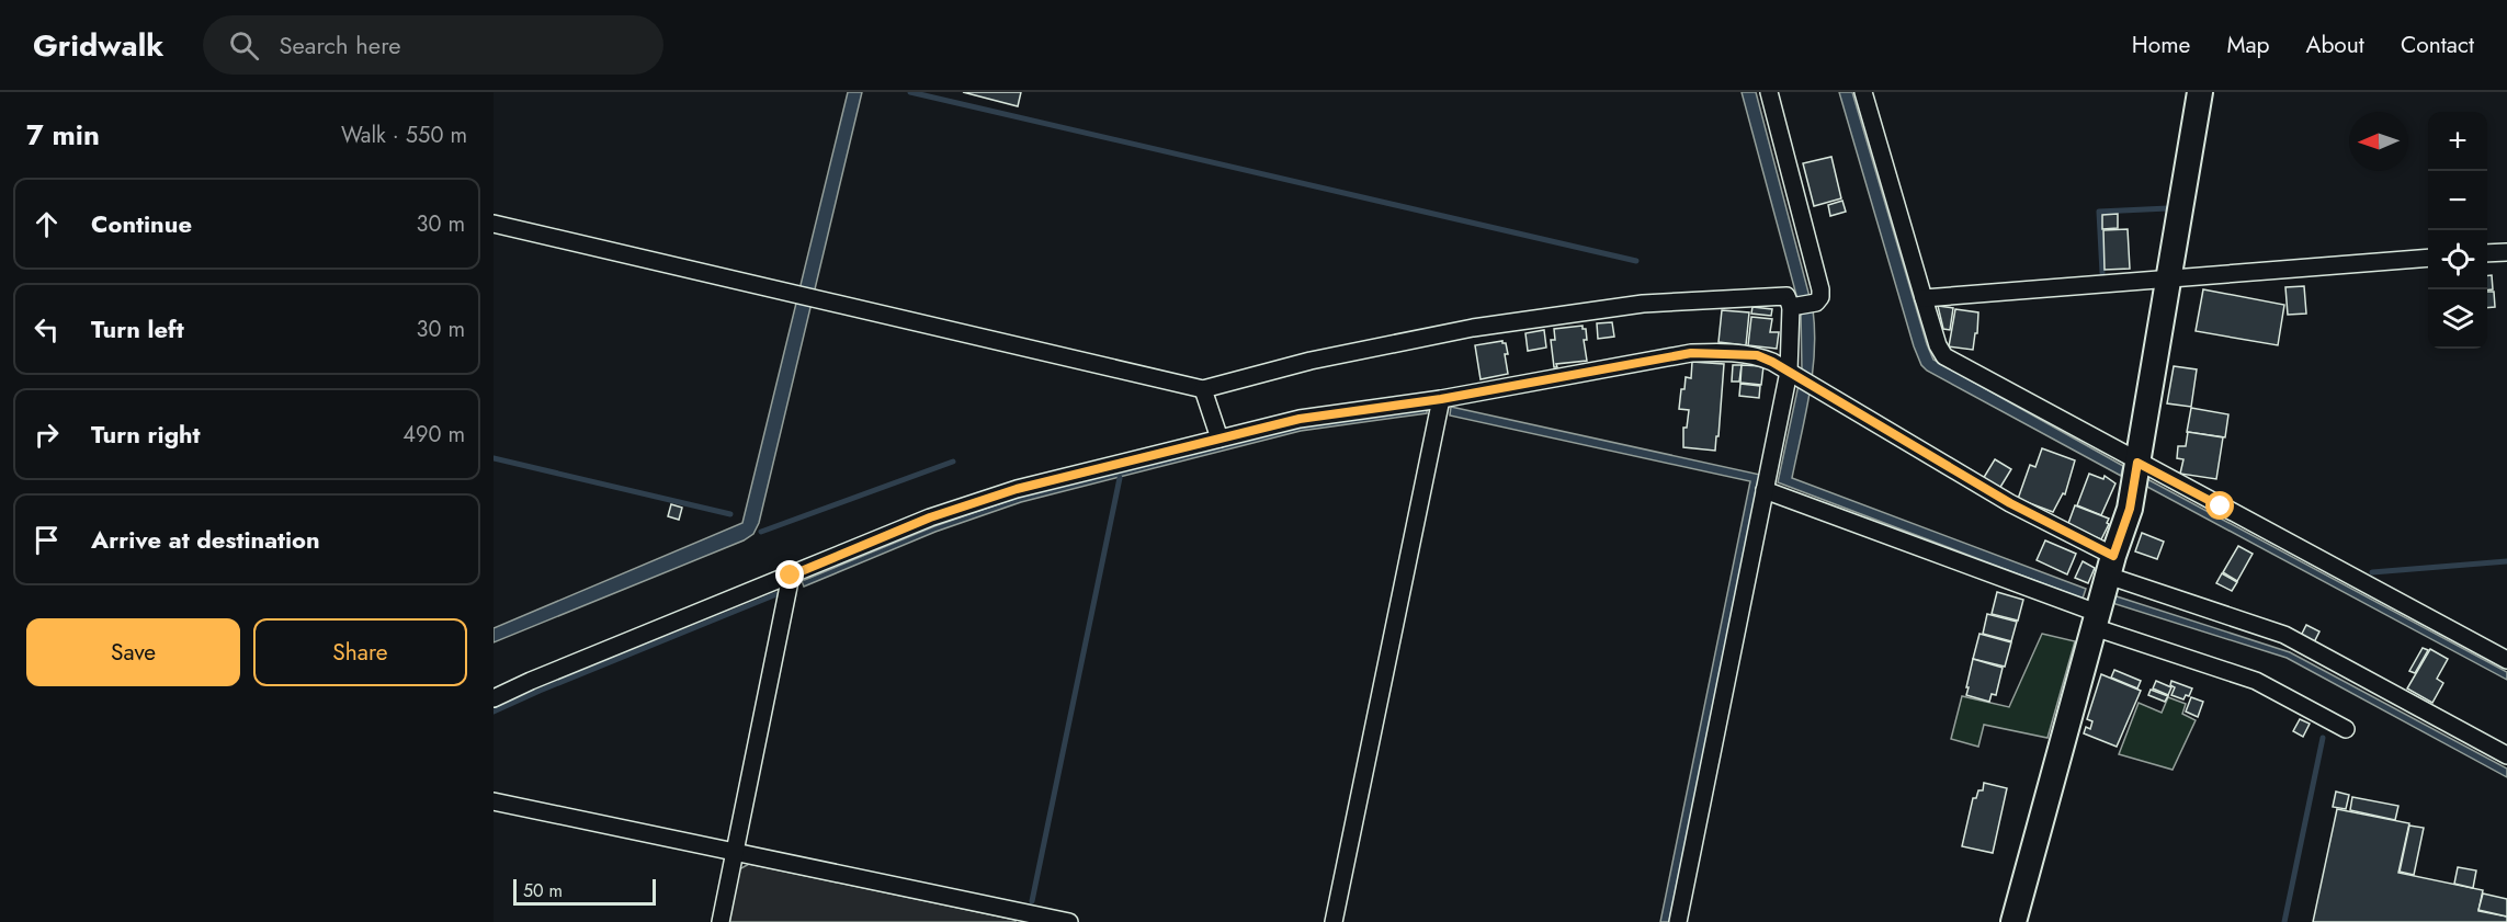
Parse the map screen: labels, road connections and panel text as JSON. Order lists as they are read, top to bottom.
{
  "scale_bar": "50 m",
  "north": "left",
  "page": {
    "header": "Gridwalk",
    "search": "Search here",
    "nav": [
      "Home",
      "Map",
      "About",
      "Contact"
    ],
    "heading": ["7 min", "Walk · 550 m"],
    "map_buttons": ["+", "−"],
    "list": [
      ["Continue", "30 m"],
      ["Turn left", "30 m"],
      ["Turn right", "490 m"],
      "Arrive at destination"
    ],
    "buttons": ["Save", "Share"],
    "scale": "50 m"
  }
}
